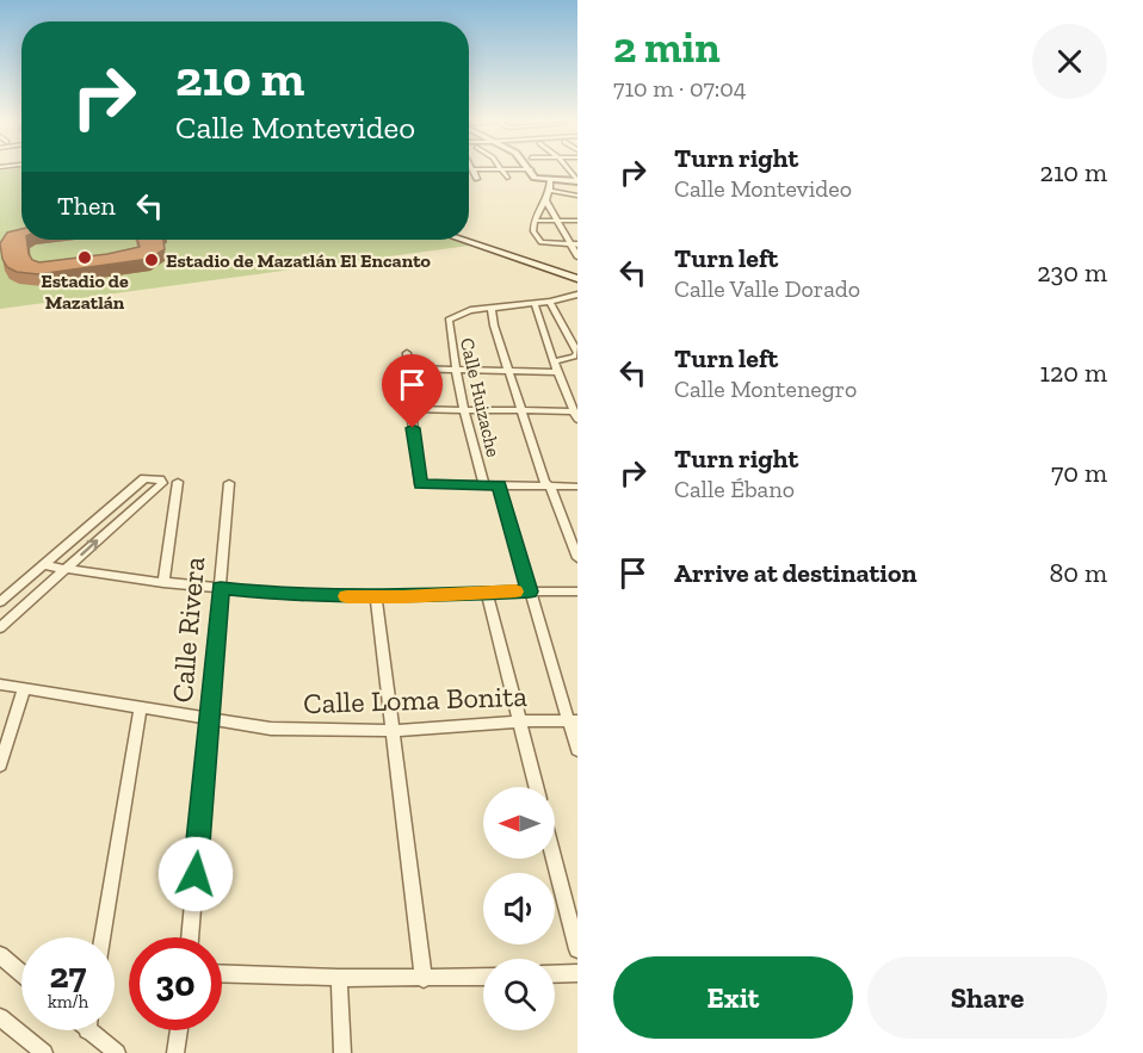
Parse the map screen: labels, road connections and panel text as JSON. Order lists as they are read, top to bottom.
{
  "streets": {
    "street": ["Calle Huizache", "Calle Rivera", "Calle Loma Bonita"]
  },
  "crossings": [
    ["Calle Rivera", "Calle Loma Bonita"]
  ],
  "places": ["Estadio de Mazatlán", "Estadio de Mazatlán El Encanto"],
  "north": "left",
  "page": {
    "heading": ["2 min", "710 m · 07:04"],
    "turn": ["210 m", "Calle Montevideo"],
    "list": [
      {
        "name": "Turn right",
        "note": "Calle Montevideo",
        "value": "210 m"
      },
      {
        "name": "Turn left",
        "note": "Calle Valle Dorado",
        "value": "230 m"
      },
      {
        "name": "Turn left",
        "note": "Calle Montenegro",
        "value": "120 m"
      },
      {
        "name": "Turn right",
        "note": "Calle Ébano",
        "value": "70 m"
      },
      {
        "name": "Arrive at destination",
        "value": "80 m"
      }
    ],
    "then": "Then",
    "speed": "27 km/h",
    "limit": "30",
    "buttons": ["Exit", "Share"]
  }
}
